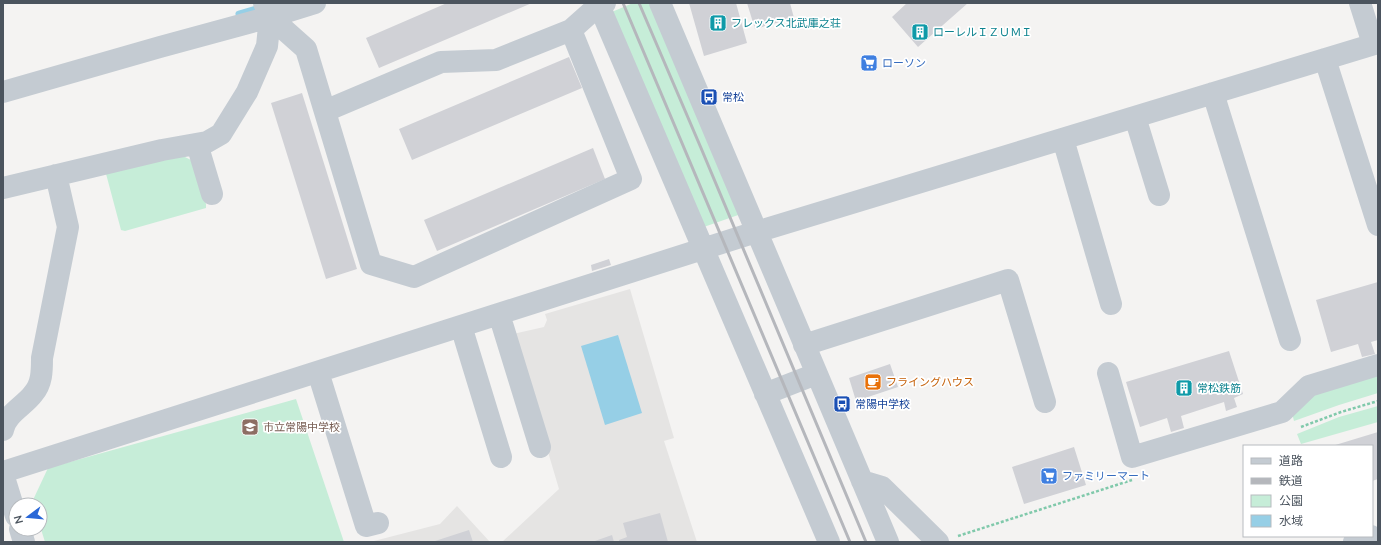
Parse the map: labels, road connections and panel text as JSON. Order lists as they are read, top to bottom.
{
  "places": {
    "building": ["フレックス北武庫之荘", "ローレルＩＺＵＭＩ", "常松鉄筋"],
    "supermarket": ["ローソン", "ファミリーマート"],
    "bus stop": ["常松", "常陽中学校"],
    "cafe": ["フライングハウス"],
    "school or university": ["市立常陽中学校"]
  },
  "legend": [
    "道路",
    "鉄道",
    "公園",
    "水域"
  ],
  "north": "left"
}
